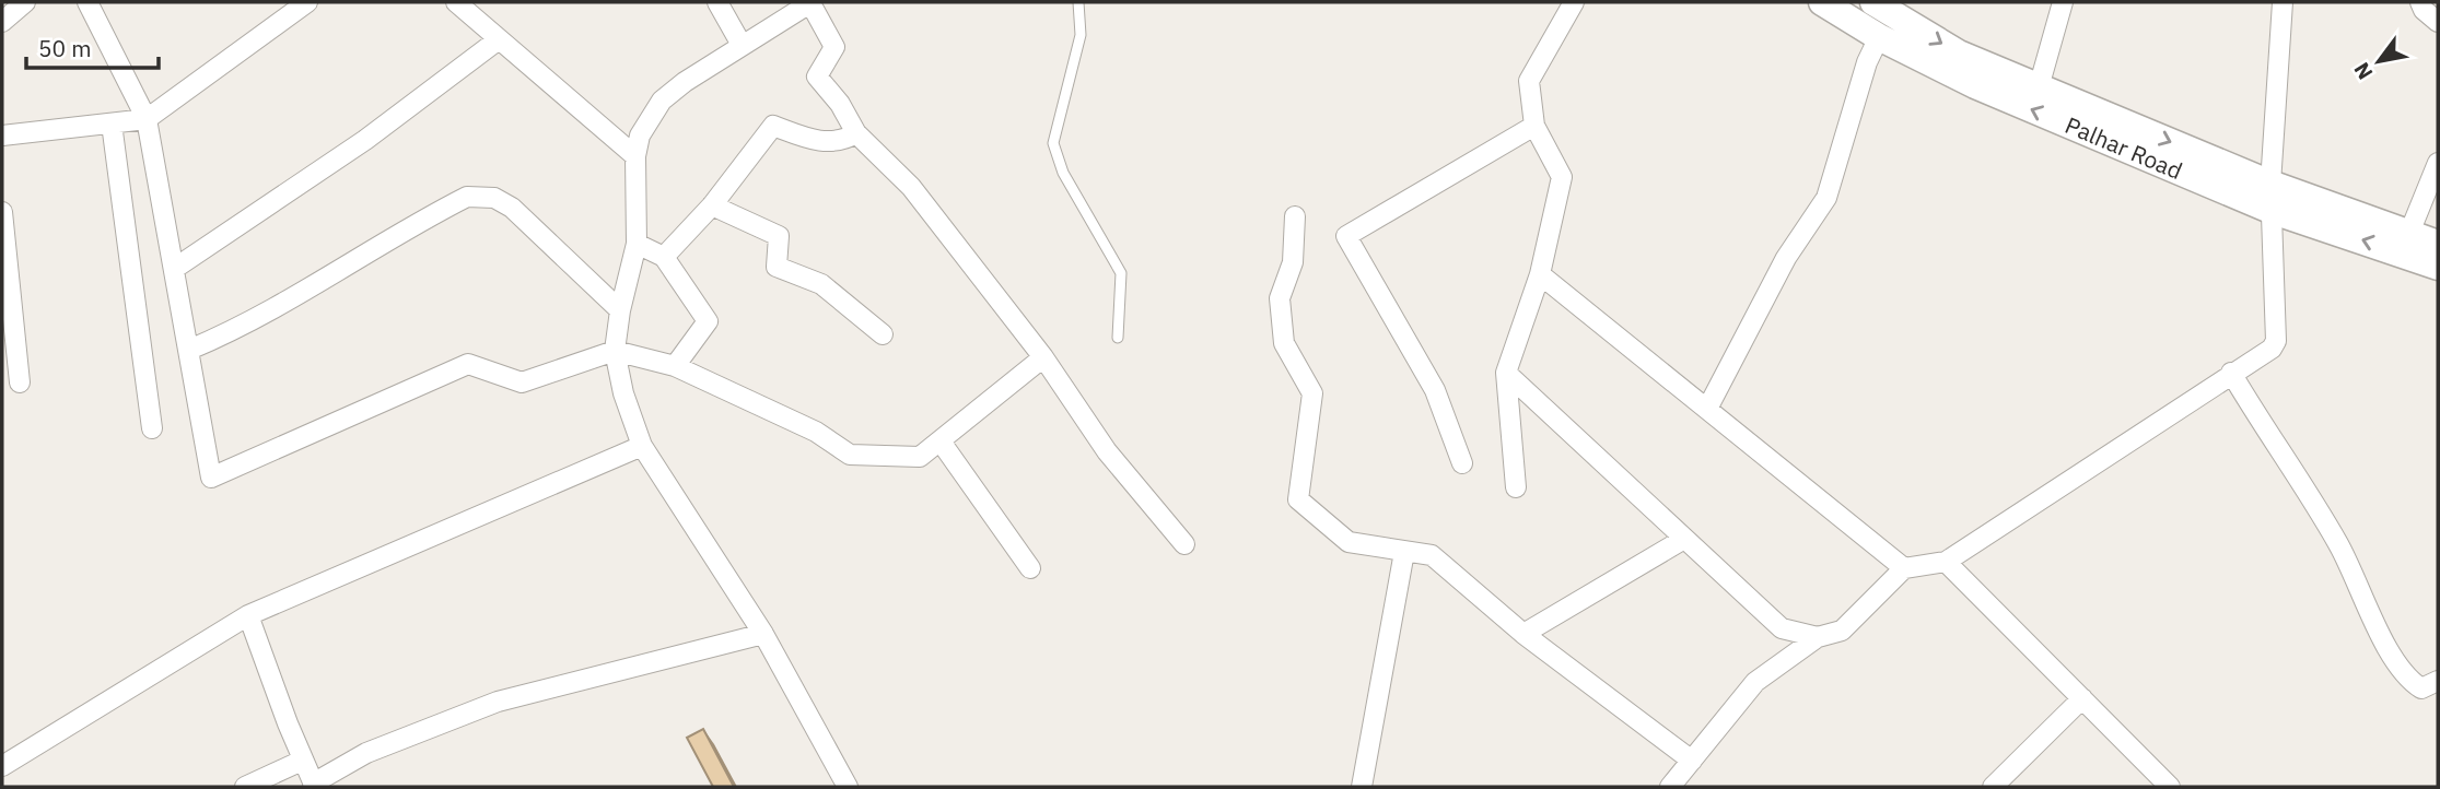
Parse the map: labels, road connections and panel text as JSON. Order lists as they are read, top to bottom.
{
  "streets": {
    "main road": ["Palhar Road"]
  },
  "scale_bar": "50 m",
  "north": "bottom left"
}
